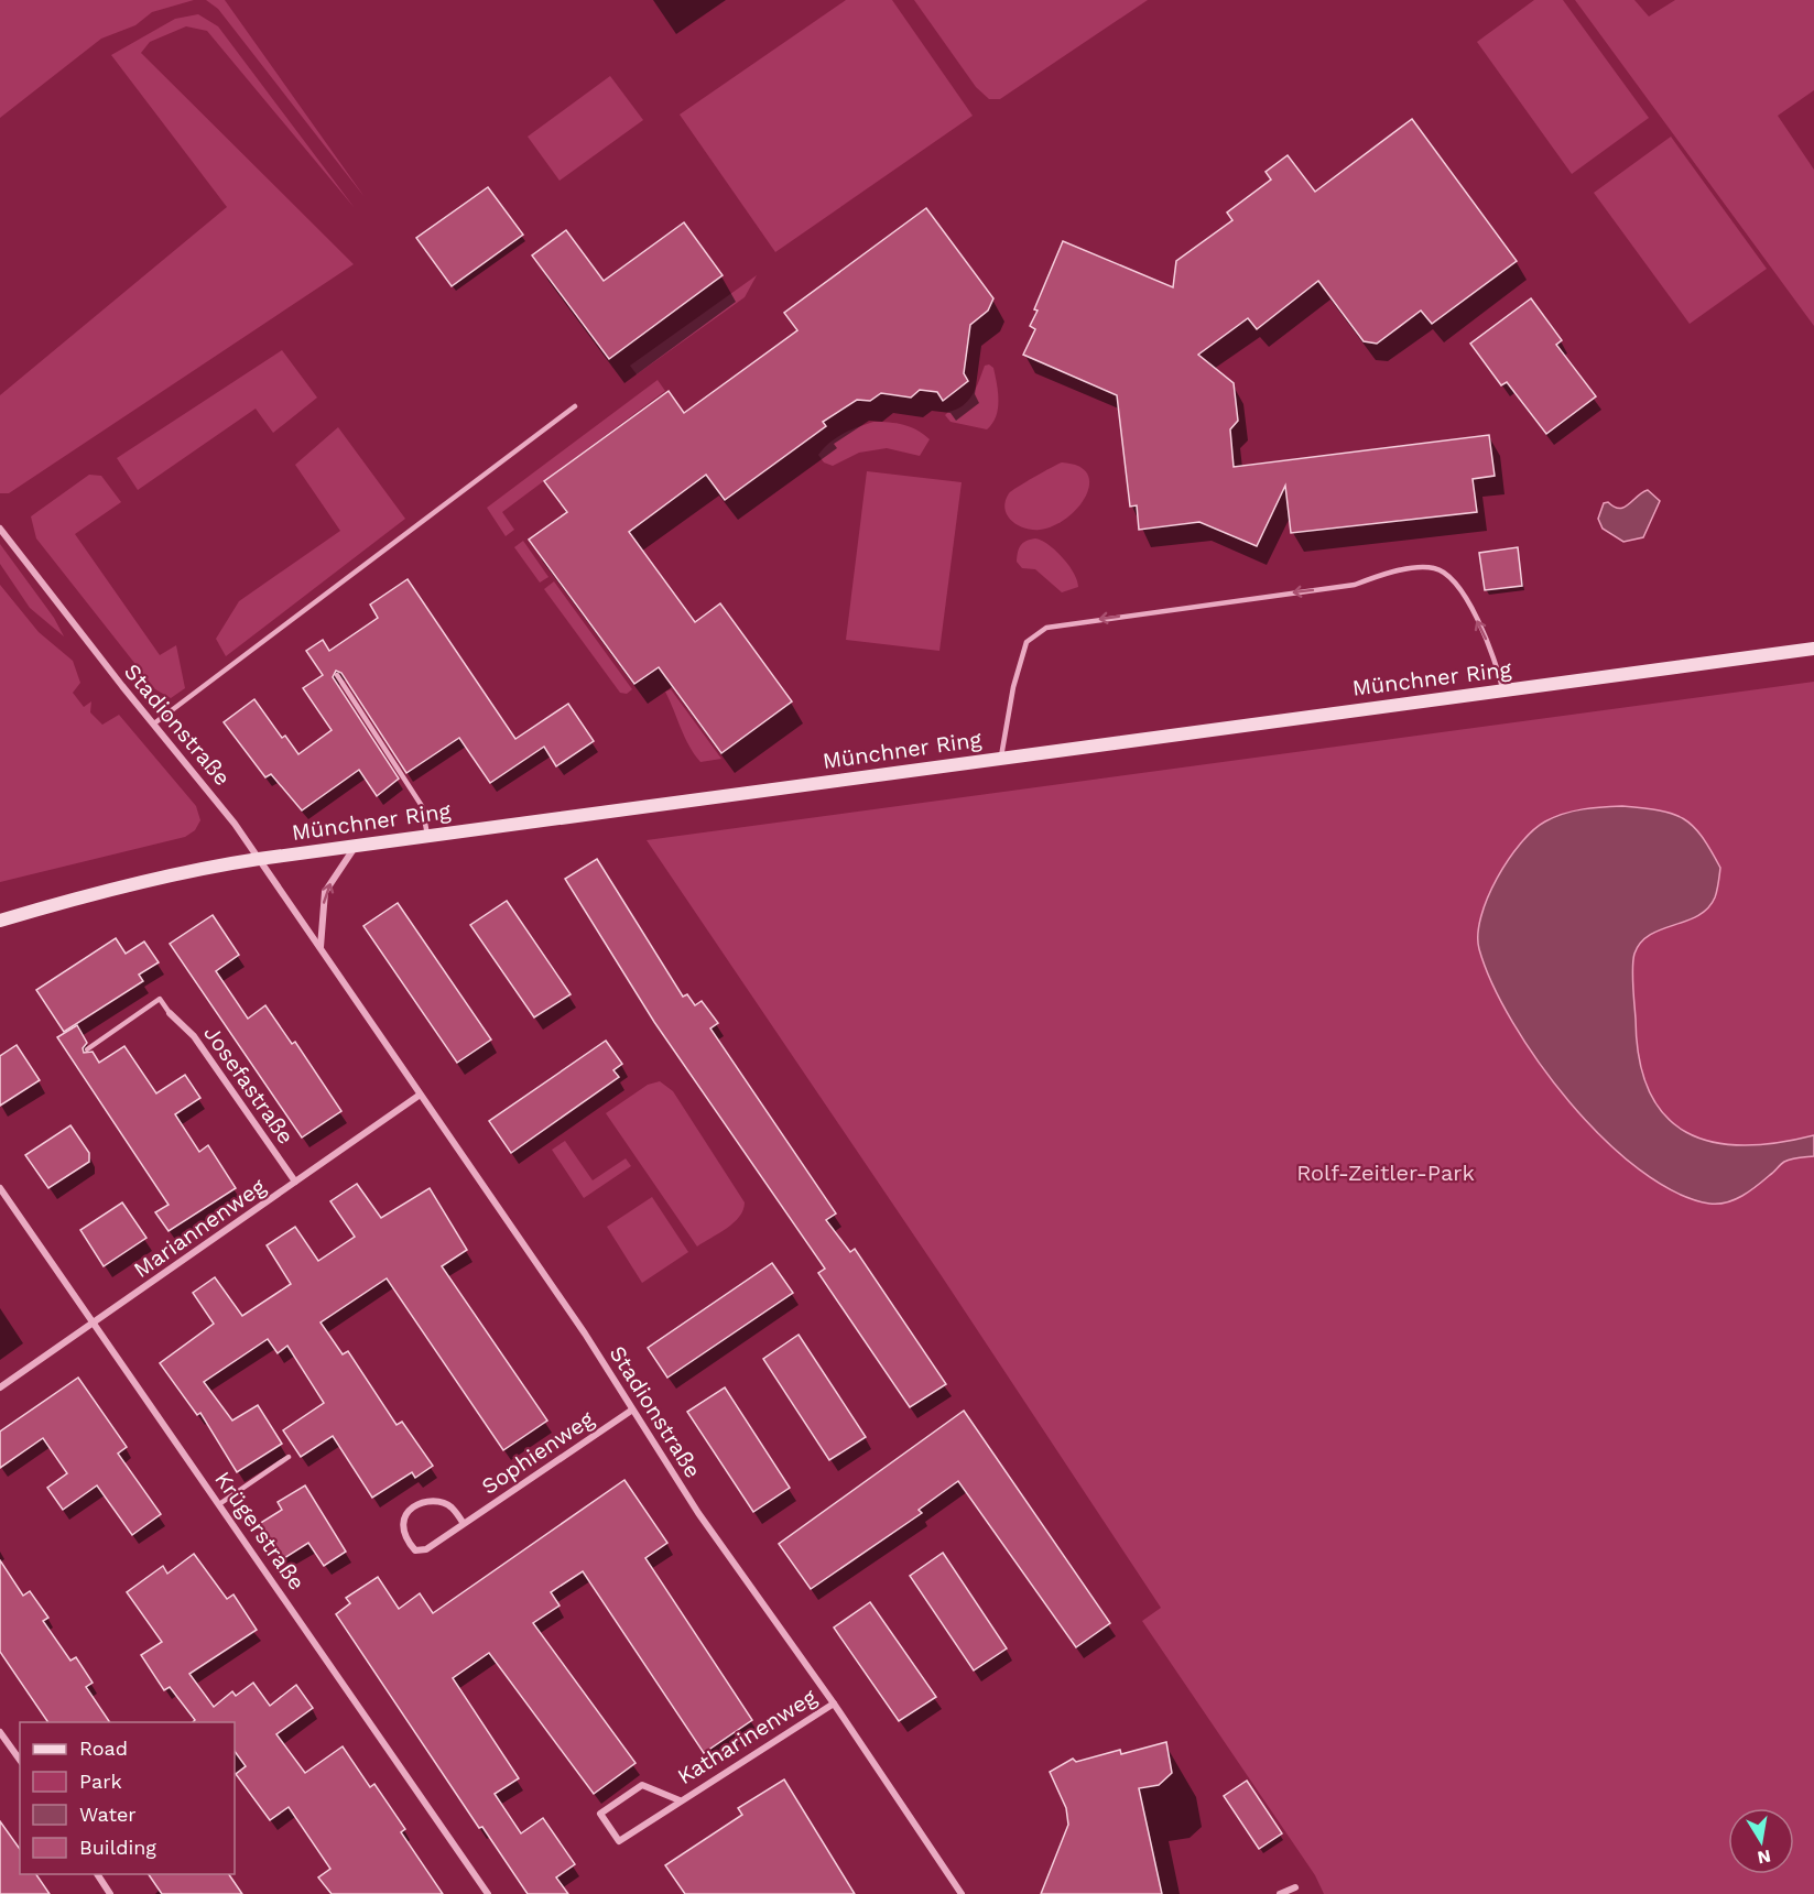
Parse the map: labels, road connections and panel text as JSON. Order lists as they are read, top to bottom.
{
  "streets": {
    "main road": ["Münchner Ring"],
    "street": [
      "Stadionstraße",
      "Josefastraße",
      "Mariannenweg",
      "Sophienweg",
      "Krügerstraße",
      "Katharinenweg"
    ]
  },
  "crossings": [
    ["Münchner Ring", "Stadionstraße"],
    ["Stadionstraße", "Mariannenweg"],
    ["Stadionstraße", "Sophienweg"],
    ["Stadionstraße", "Katharinenweg"],
    ["Josefastraße", "Mariannenweg"],
    ["Mariannenweg", "Krügerstraße"]
  ],
  "parks": ["Rolf-Zeitler-Park"],
  "legend": [
    "Road",
    "Park",
    "Water",
    "Building"
  ],
  "north": "bottom"
}
